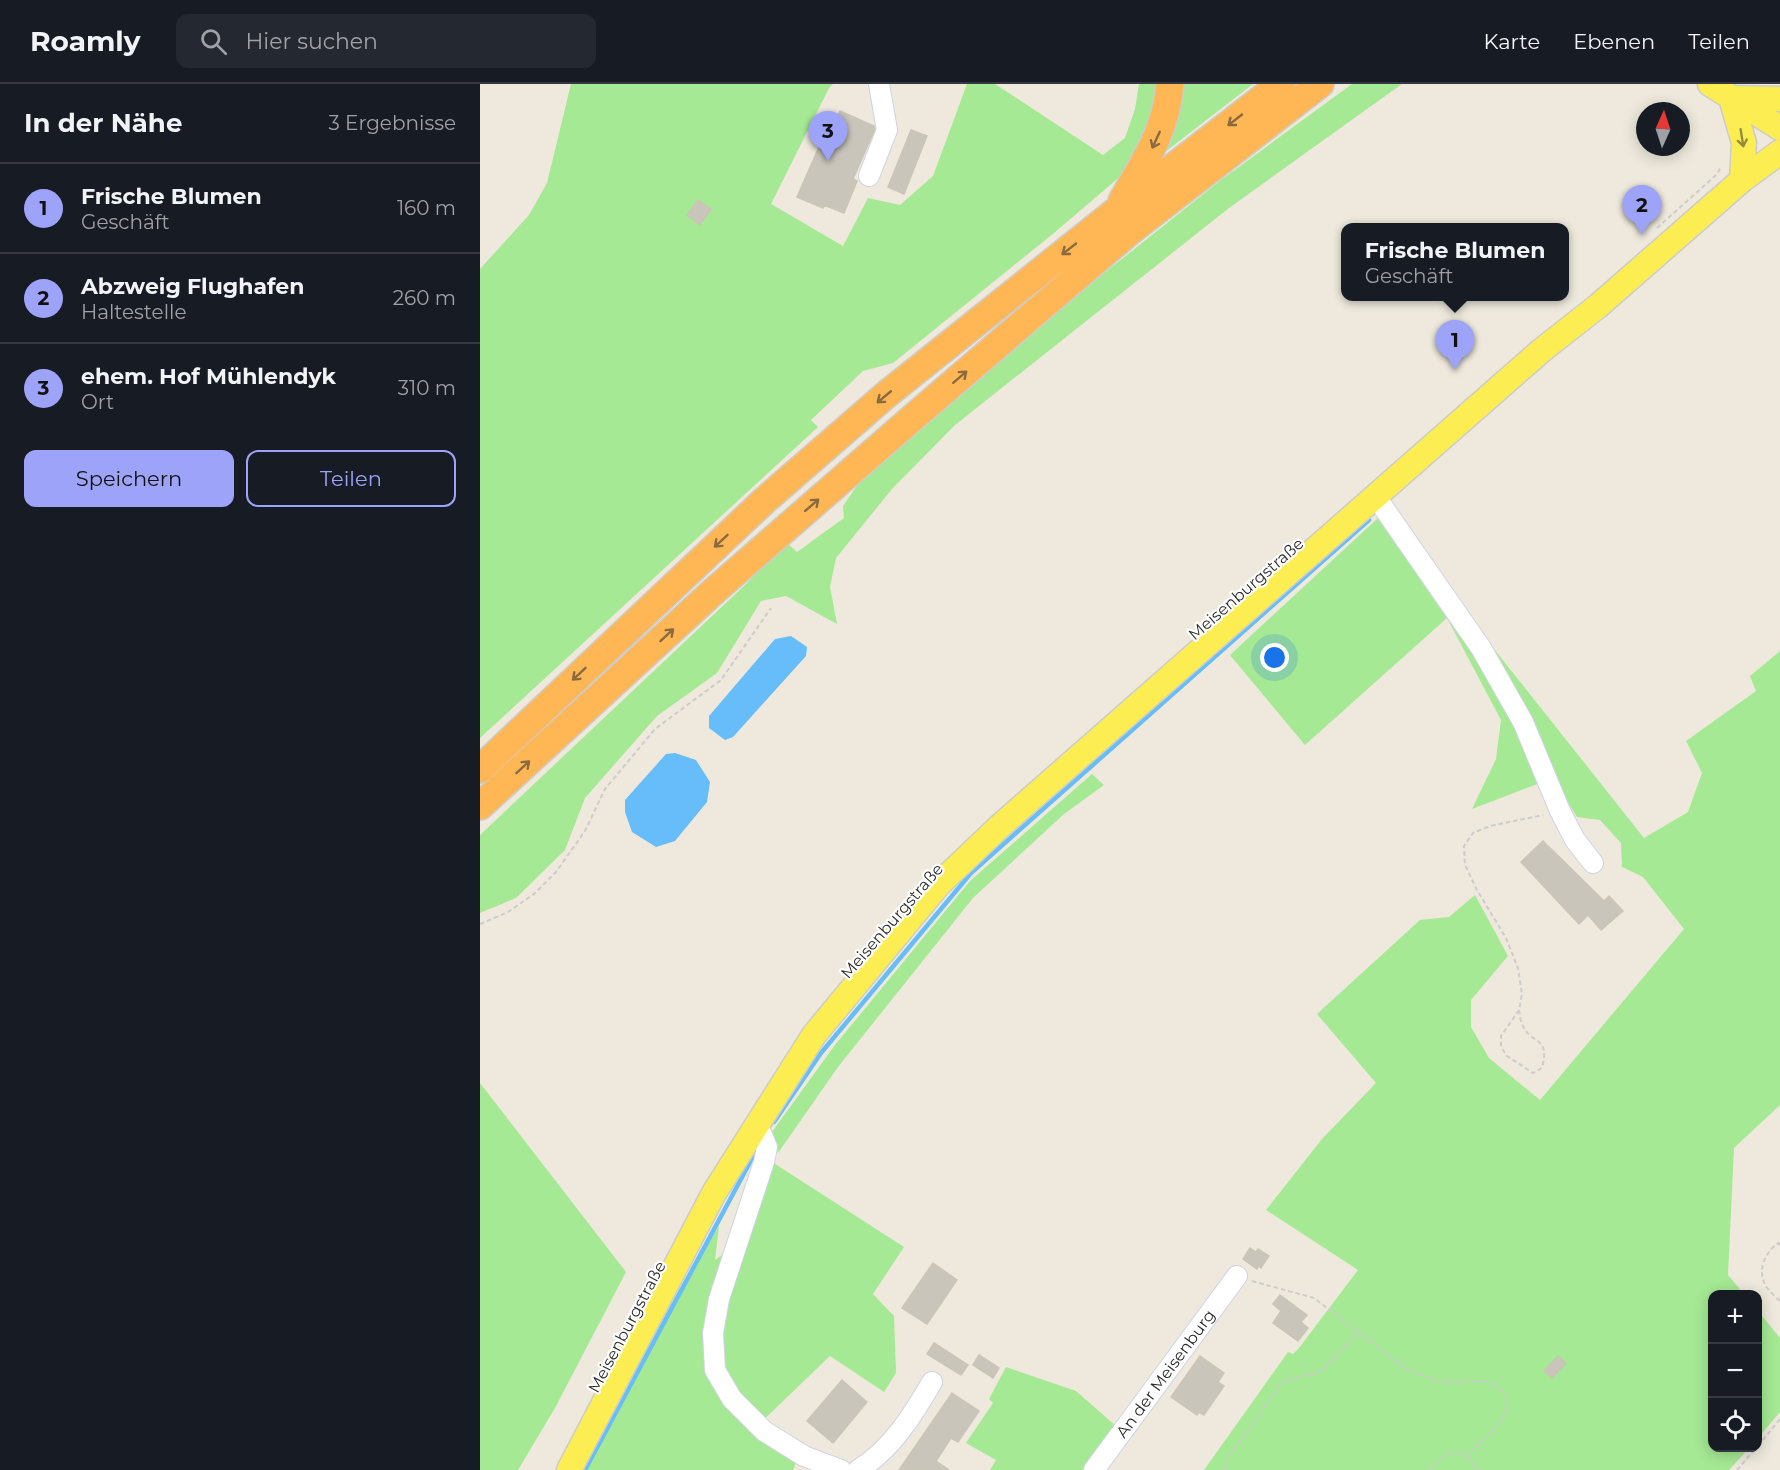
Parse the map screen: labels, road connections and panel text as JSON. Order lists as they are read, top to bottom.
{
  "streets": {
    "main road": ["Meisenburgstraße"],
    "lane": ["An der Meisenburg"]
  },
  "north": "top",
  "page": {
    "header": "Roamly",
    "search": "Hier suchen",
    "nav": ["Karte", "Ebenen", "Teilen"],
    "heading": ["In der Nähe", "3 Ergebnisse"],
    "pins": ["3", "2", "1"],
    "list": [
      {
        "mark": "1",
        "name": "Frische Blumen",
        "note": "Geschäft",
        "value": "160 m"
      },
      {
        "mark": "2",
        "name": "Abzweig Flughafen",
        "note": "Haltestelle",
        "value": "260 m"
      },
      {
        "mark": "3",
        "name": "ehem. Hof Mühlendyk",
        "note": "Ort",
        "value": "310 m"
      }
    ],
    "popup": ["Frische Blumen", "Geschäft"],
    "buttons": ["Speichern", "Teilen"],
    "map_buttons": ["+", "−"]
  }
}
